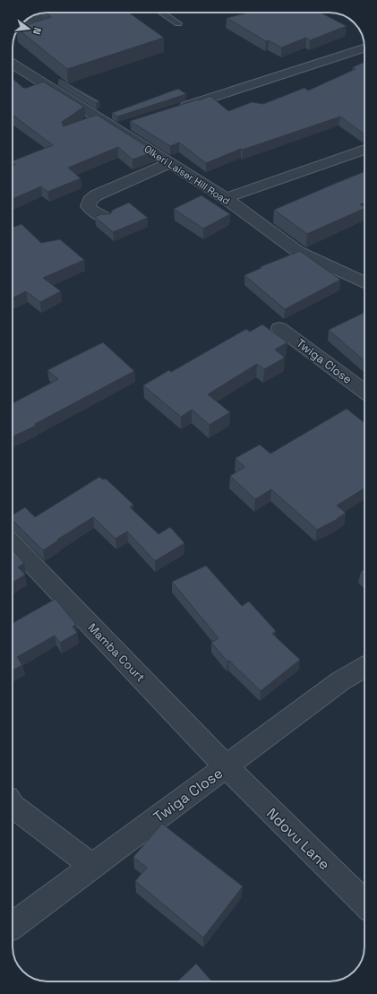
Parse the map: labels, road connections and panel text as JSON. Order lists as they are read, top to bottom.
{
  "streets": {
    "street": [
      "Olkeri Laiser Hill Road",
      "Twiga Close",
      "Mamba Court",
      "Ndovu Lane"
    ]
  },
  "crossings": [
    ["Twiga Close", "Mamba Court"],
    ["Twiga Close", "Ndovu Lane"],
    ["Mamba Court", "Ndovu Lane"]
  ],
  "north": "right"
}
